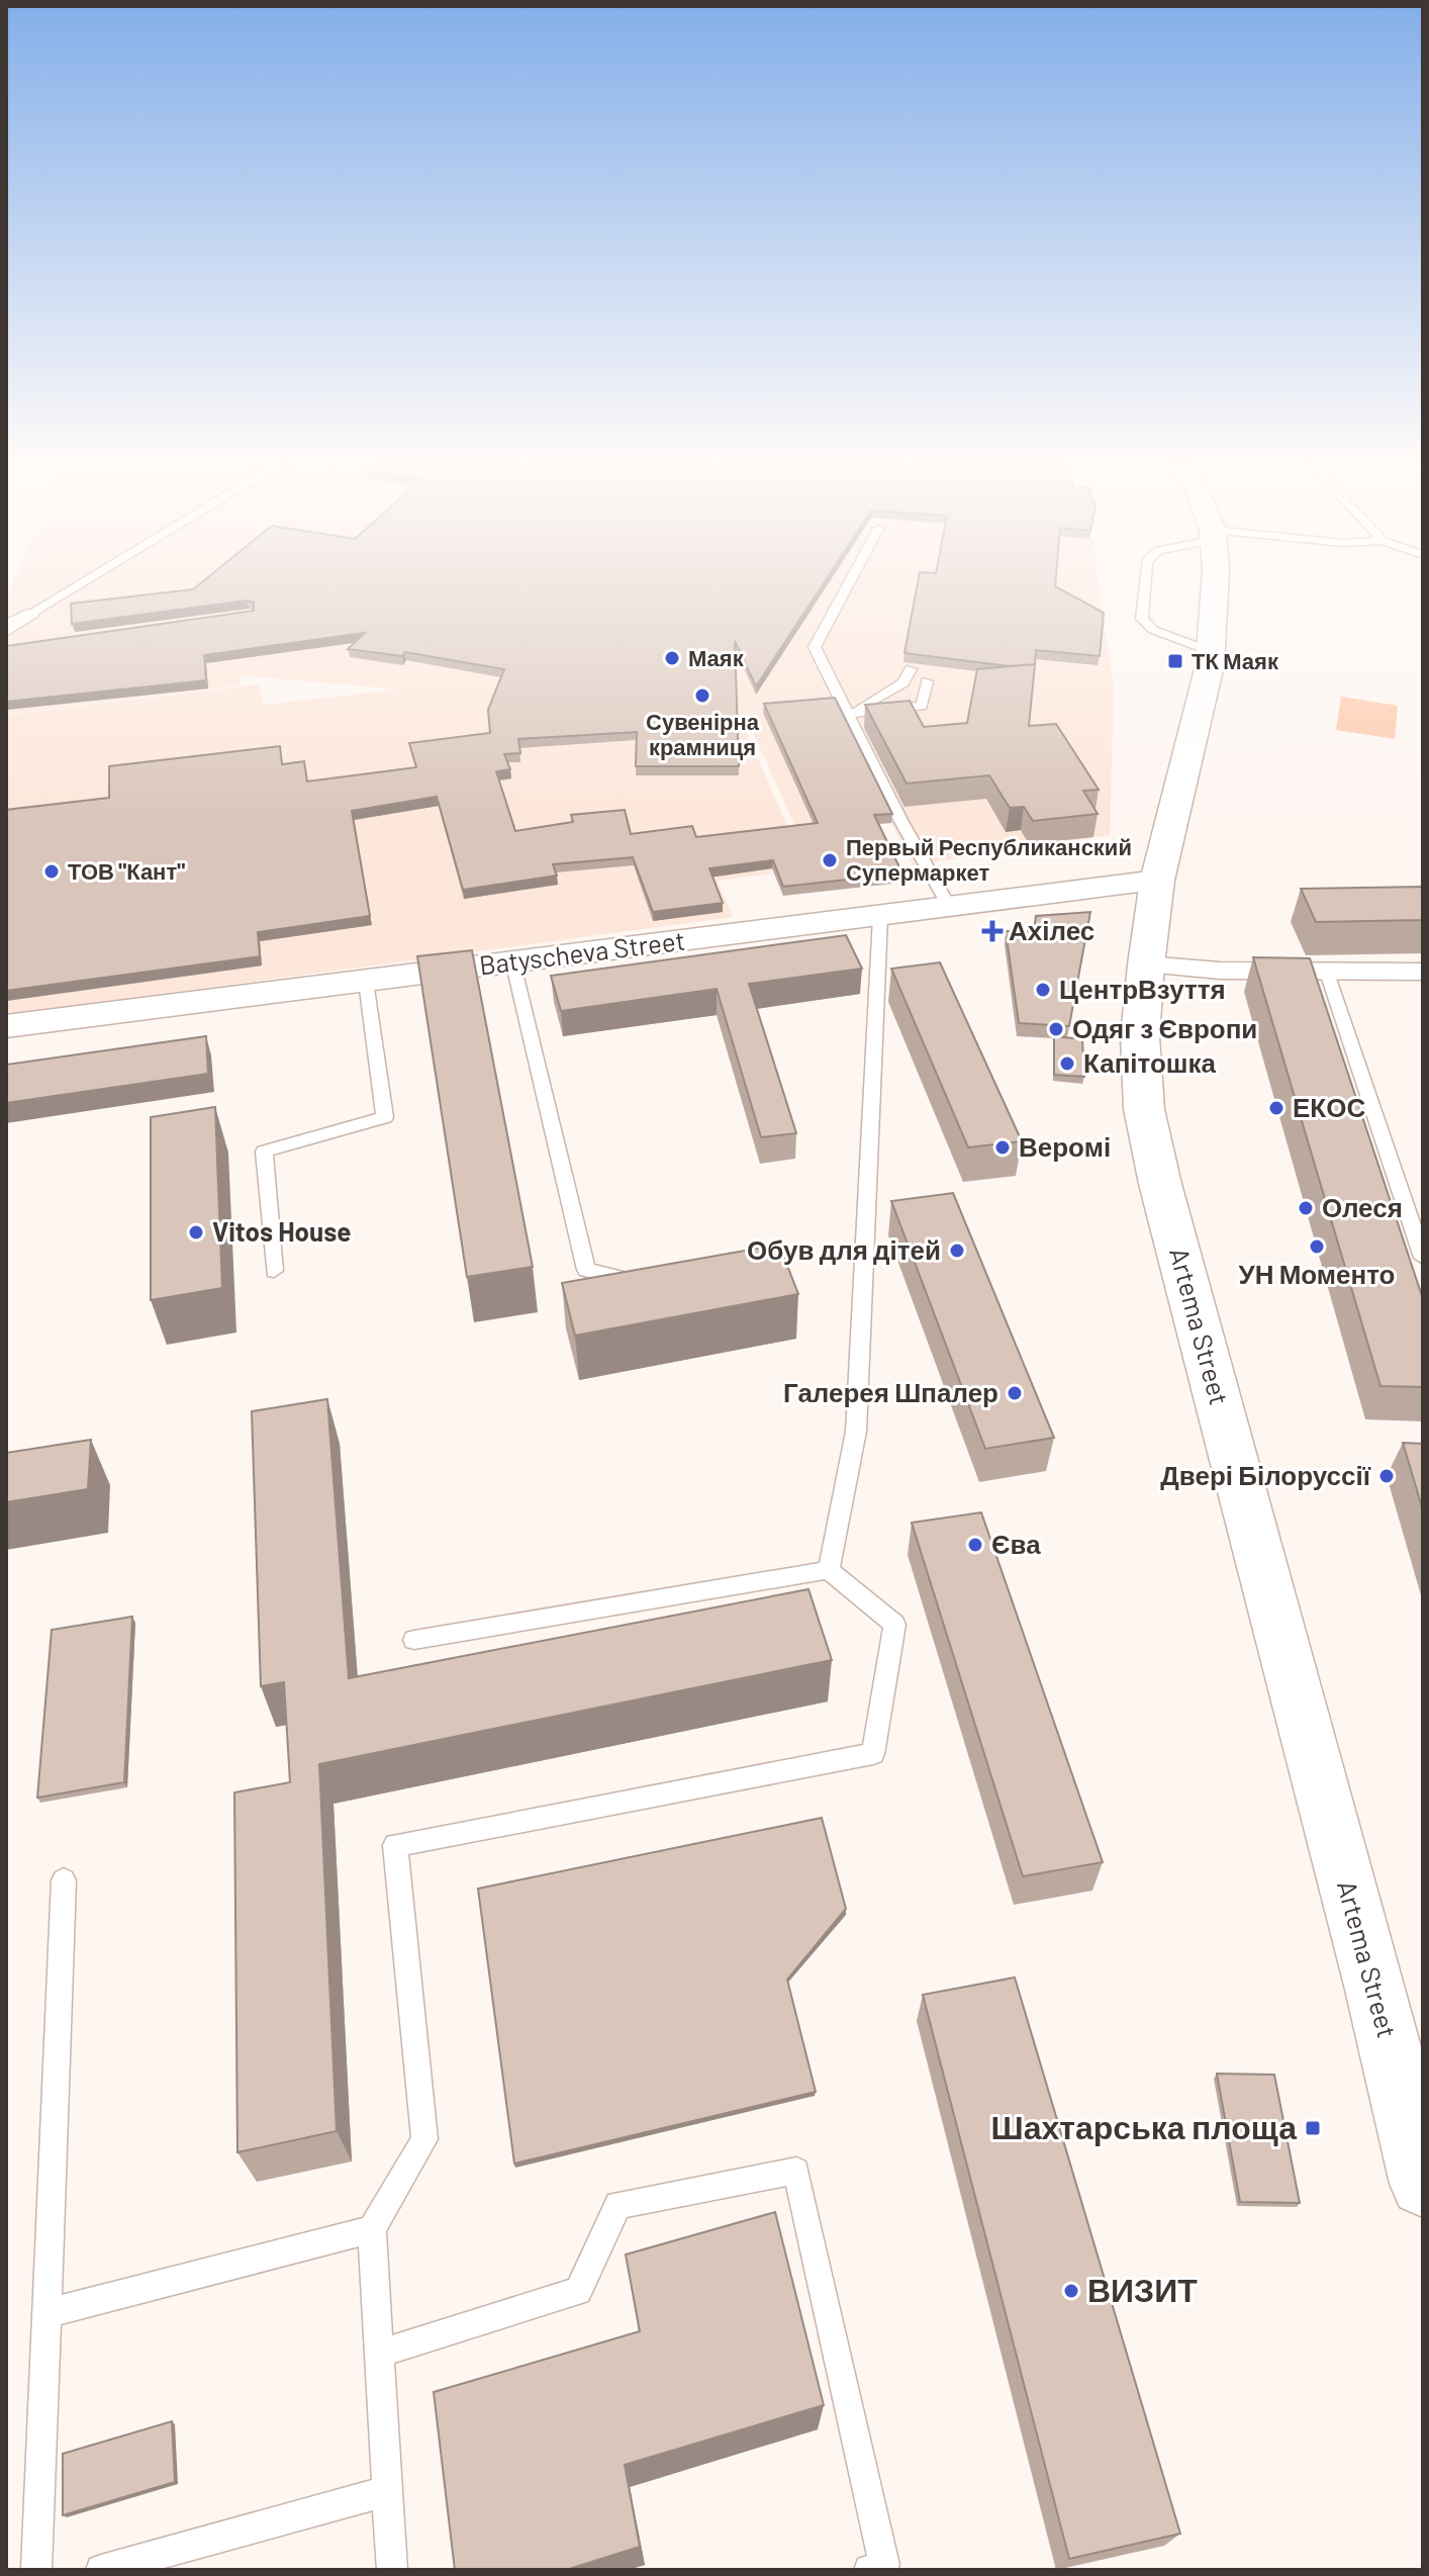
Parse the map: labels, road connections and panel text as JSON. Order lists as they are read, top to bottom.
{
  "streets": {
    "main road": ["Artema Street"],
    "street": ["Batyscheva Street"]
  },
  "crossings": [
    ["Batyscheva Street", "Artema Street"]
  ],
  "places": {
    "other": [
      "Маяк",
      "Сувенірна крамниця",
      "Первый Республиканский Супермаркет",
      "ТОВ \"Кант\"",
      "ЦентрВзуття",
      "Одяг з Європи",
      "Капітошка",
      "ЕКОС",
      "Веромі",
      "Олеся",
      "Vitos House",
      "УН Моменто",
      "Обув для дітей",
      "Галерея Шпалер",
      "Двері Білоруссії",
      "Єва",
      "ВИЗИТ"
    ],
    "transit": ["ТК Маяк", "Шахтарська площа"],
    "health": ["Ахілес"]
  }
}
